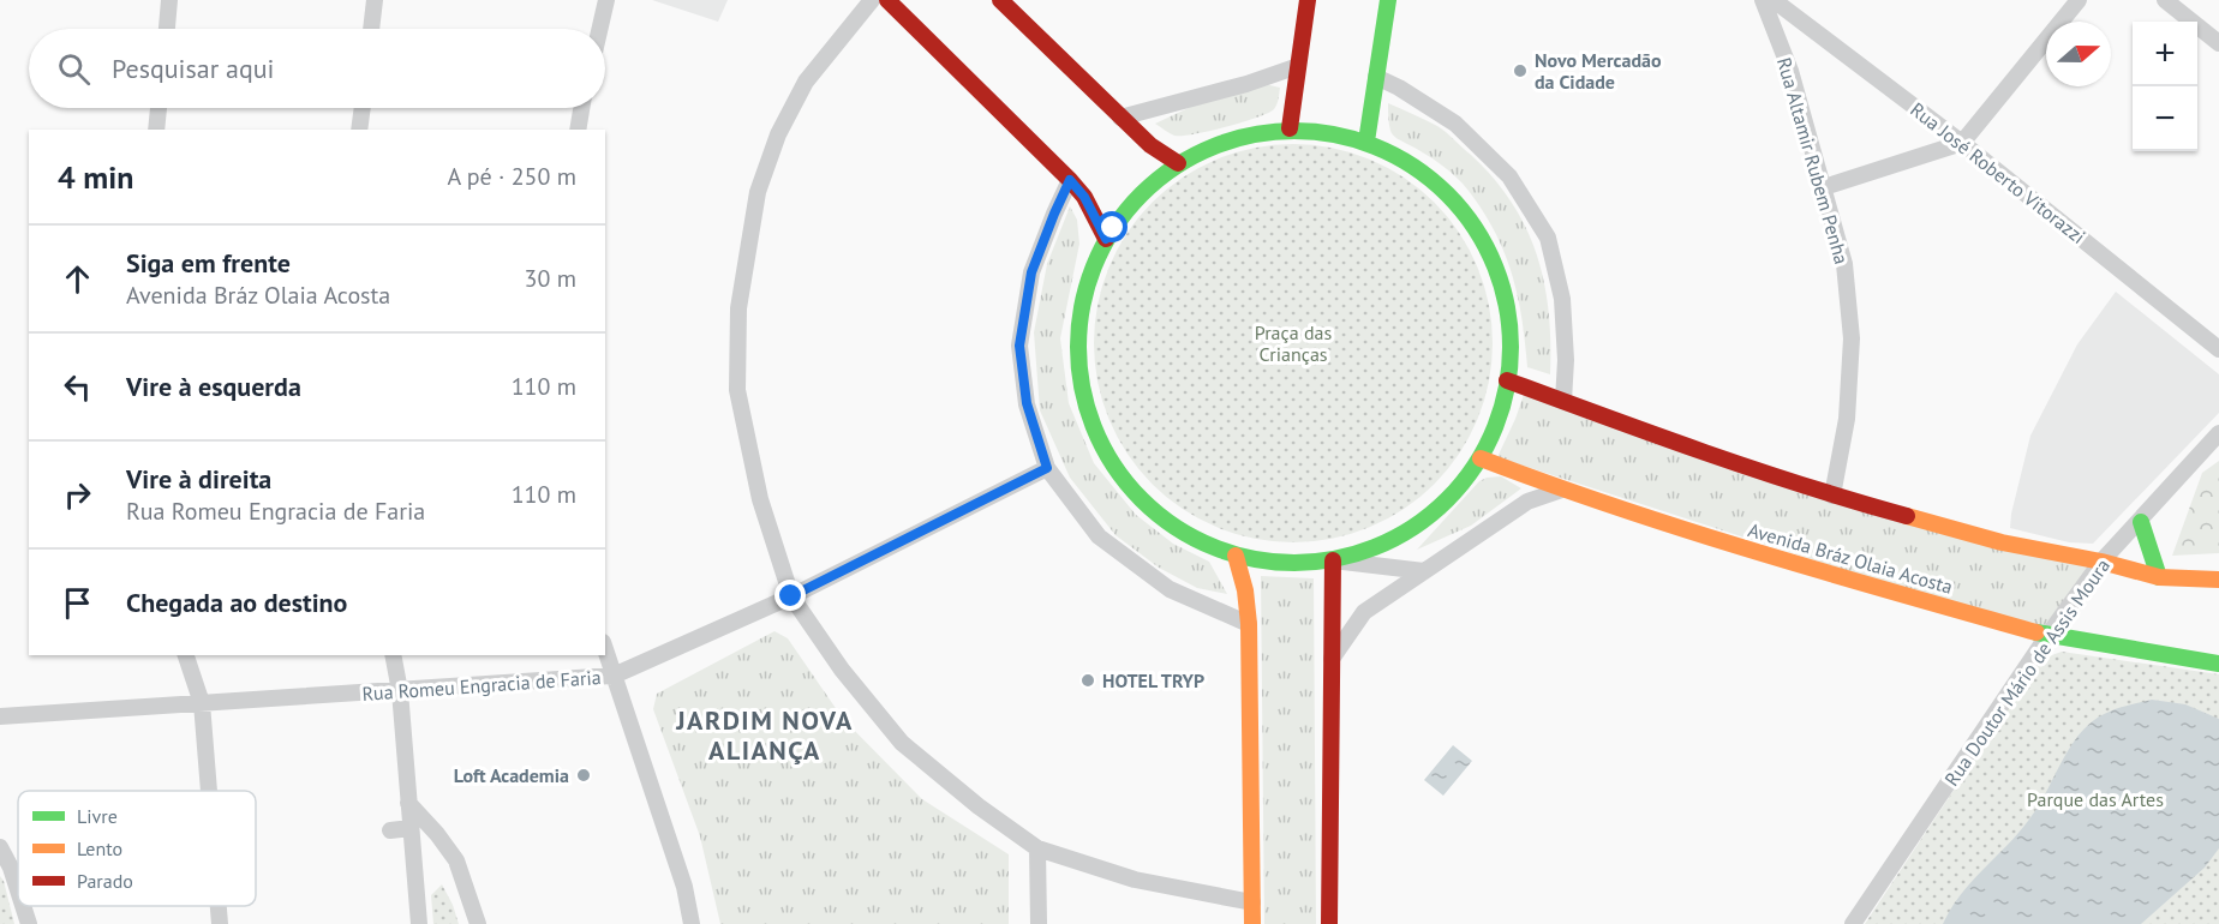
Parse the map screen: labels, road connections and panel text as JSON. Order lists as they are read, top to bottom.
{
  "streets": {
    "main road": ["Avenida Bráz Olaia Acosta"],
    "street": [
      "Rua Altamir Rubem Penha",
      "Rua José Roberto Vitorazzi",
      "Rua Doutor Mário de Assis Moura",
      "Rua Romeu Engracia de Faria"
    ]
  },
  "crossings": [
    ["Avenida Bráz Olaia Acosta", "Rua Doutor Mário de Assis Moura"]
  ],
  "districts": ["JARDIM NOVA ALIANÇA"],
  "parks": ["Praça das Crianças", "Parque das Artes"],
  "places": ["Novo Mercadão da Cidade", "HOTEL TRYP", "Loft Academia"],
  "legend": ["Livre", "Lento", "Parado"],
  "north": "right",
  "page": {
    "map_buttons": ["+", "−"],
    "search": "Pesquisar aqui",
    "heading": ["4 min", "A pé · 250 m"],
    "list": [
      ["Siga em frente", "Avenida Bráz Olaia Acosta", "30 m"],
      ["Vire à esquerda", "110 m"],
      ["Vire à direita", "Rua Romeu Engracia de Faria", "110 m"],
      "Chegada ao destino"
    ]
  }
}
